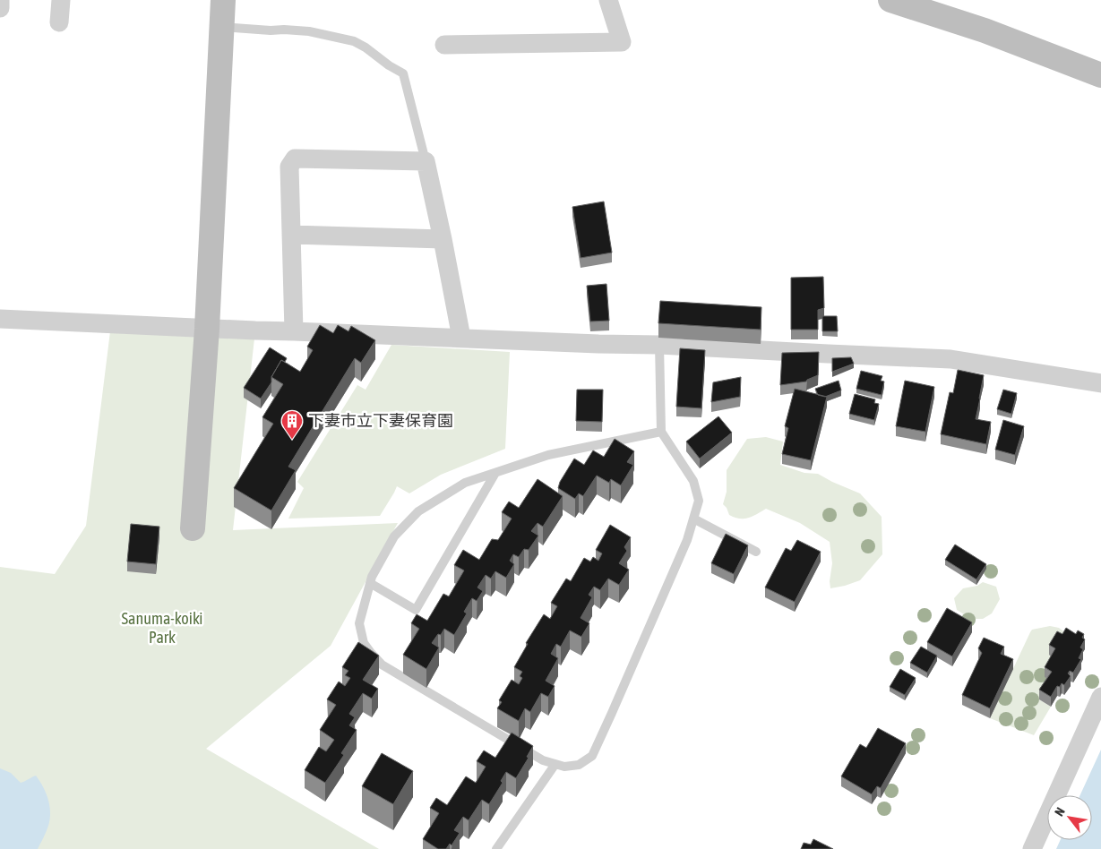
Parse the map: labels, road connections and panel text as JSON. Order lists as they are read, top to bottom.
{
  "parks": ["Sanuma-koiki Park"],
  "places": {
    "building": ["下妻市立下妻保育園"]
  },
  "north": "top left"
}
